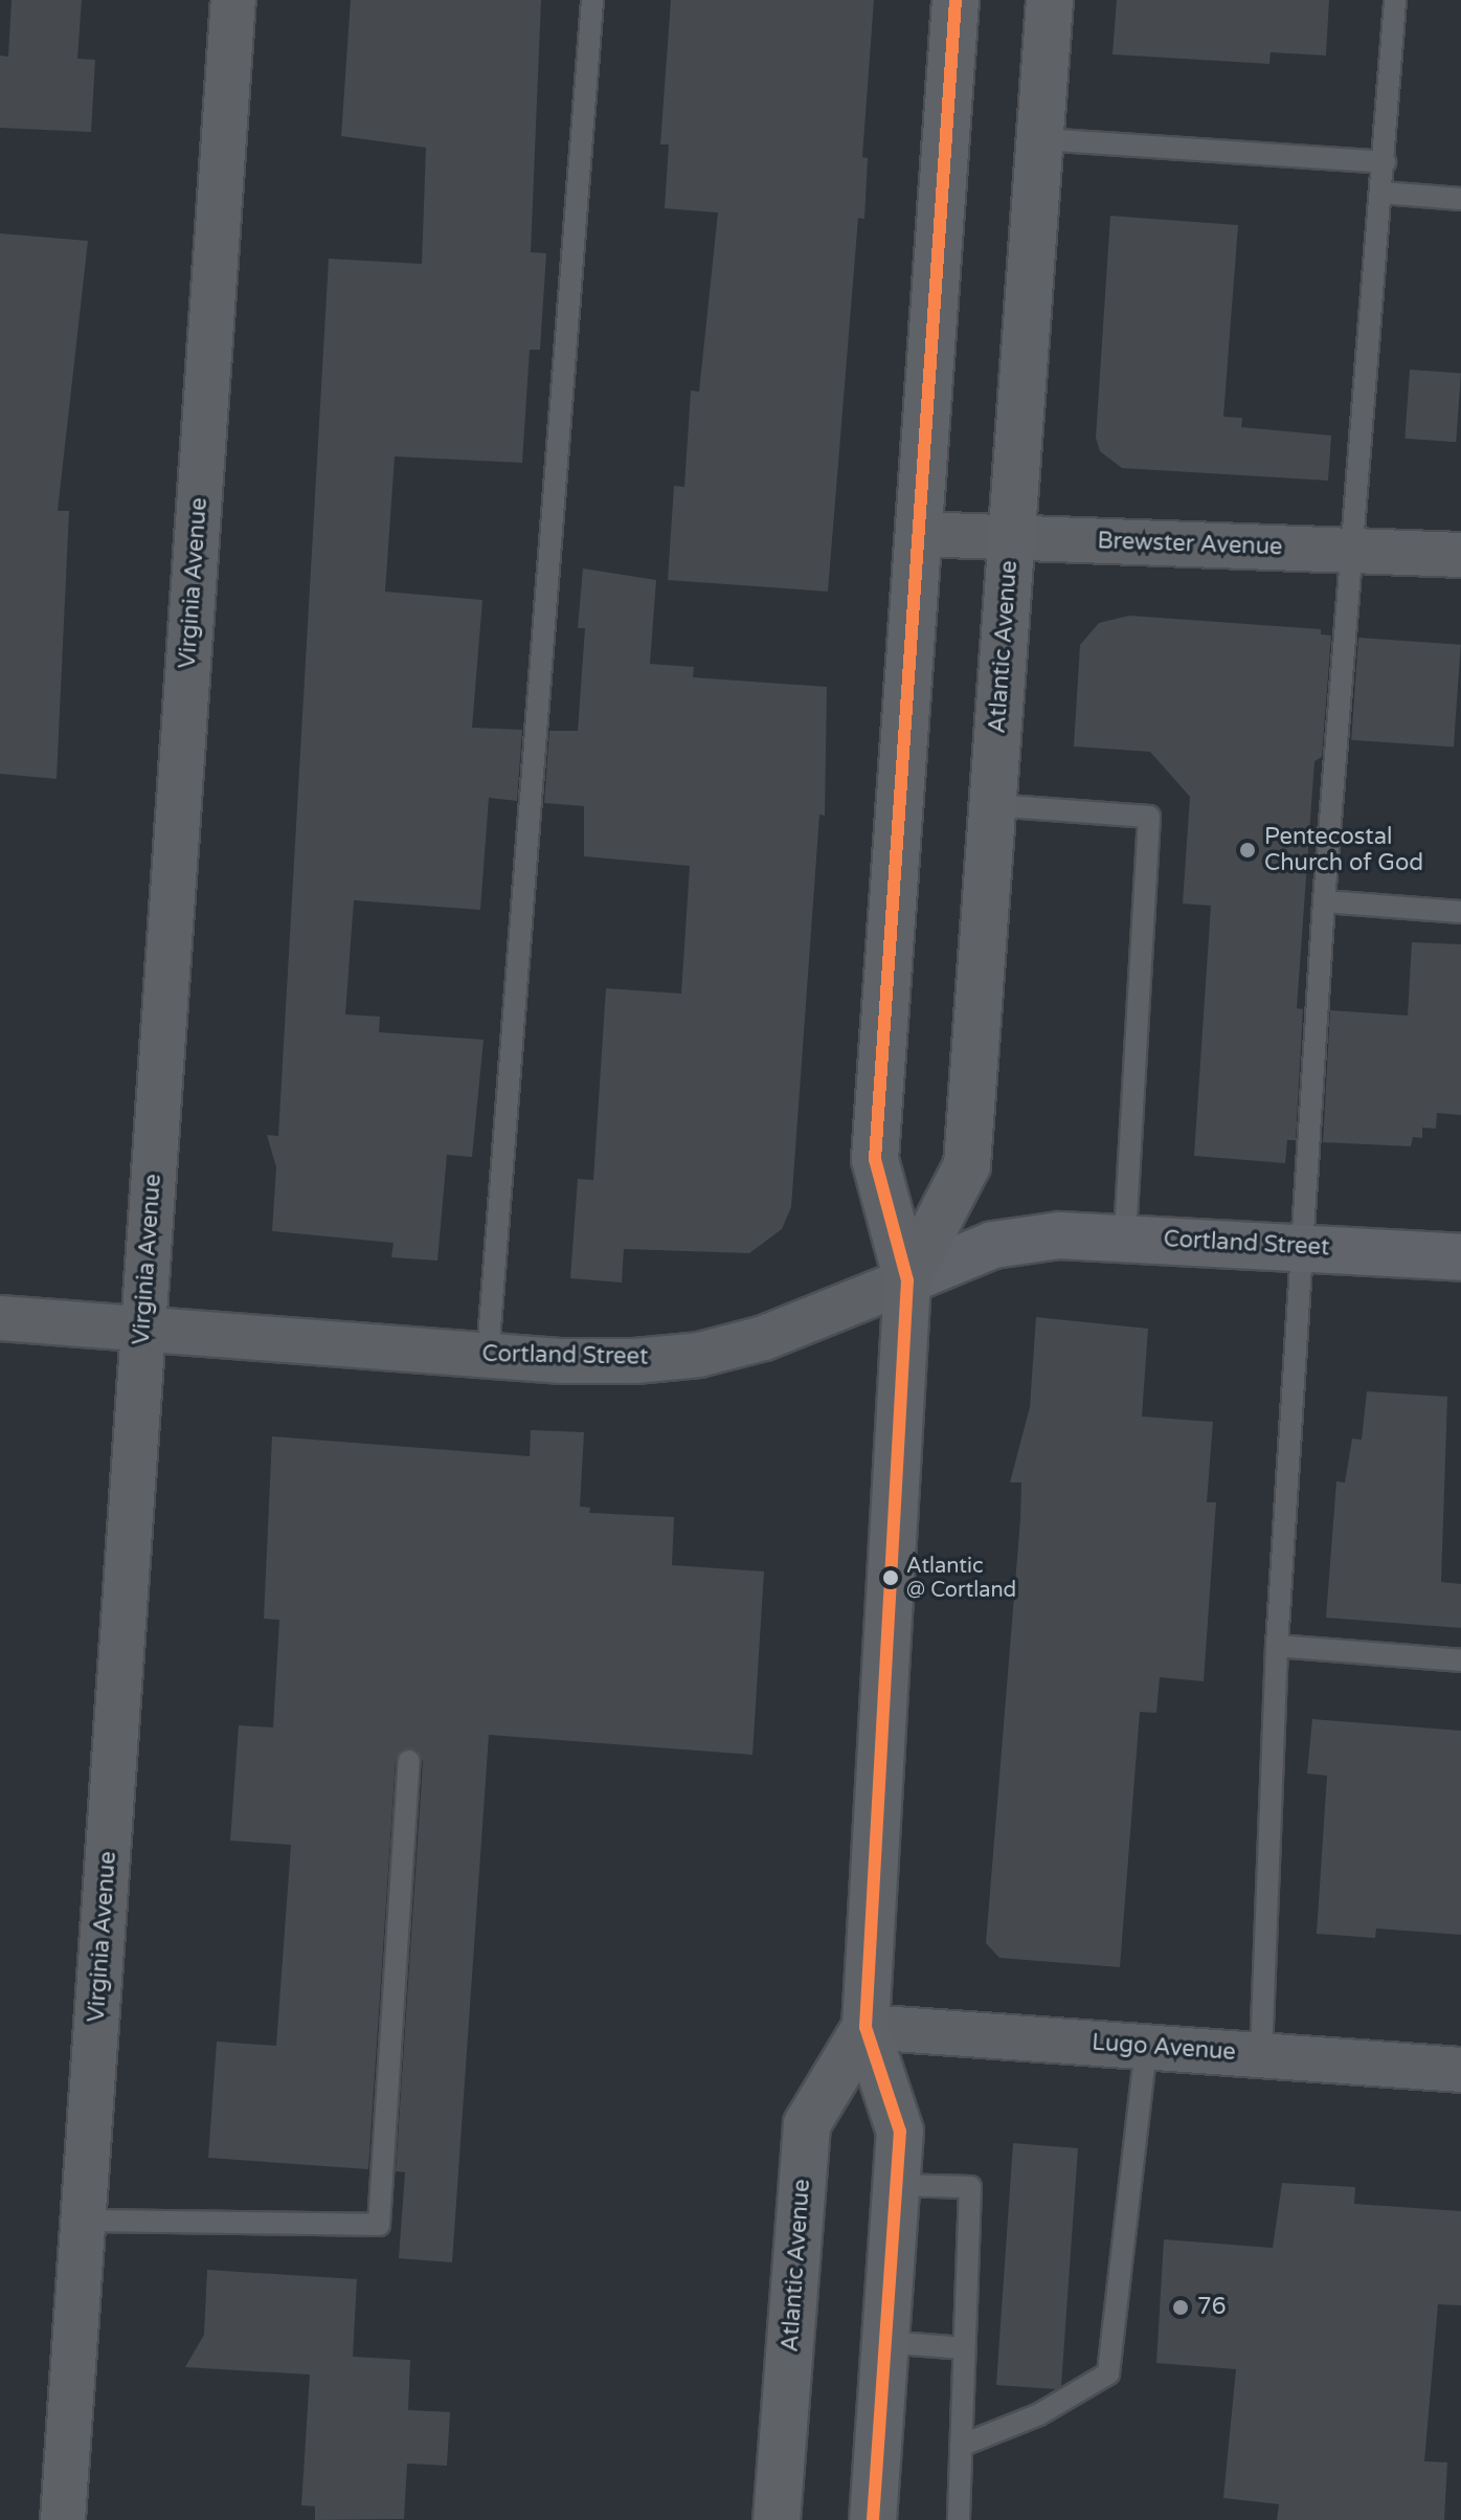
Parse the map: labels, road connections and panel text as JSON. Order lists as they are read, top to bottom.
{
  "streets": {
    "main road": ["Atlantic Avenue"],
    "street": [
      "Brewster Avenue",
      "Virginia Avenue",
      "Cortland Street",
      "Lugo Avenue"
    ]
  },
  "crossings": [
    ["Brewster Avenue", "Atlantic Avenue"],
    ["Virginia Avenue", "Cortland Street"],
    ["Atlantic Avenue", "Cortland Street"],
    ["Atlantic Avenue", "Lugo Avenue"]
  ],
  "places": ["Pentecostal Church of God", "Atlantic @ Cortland", "76"]
}
